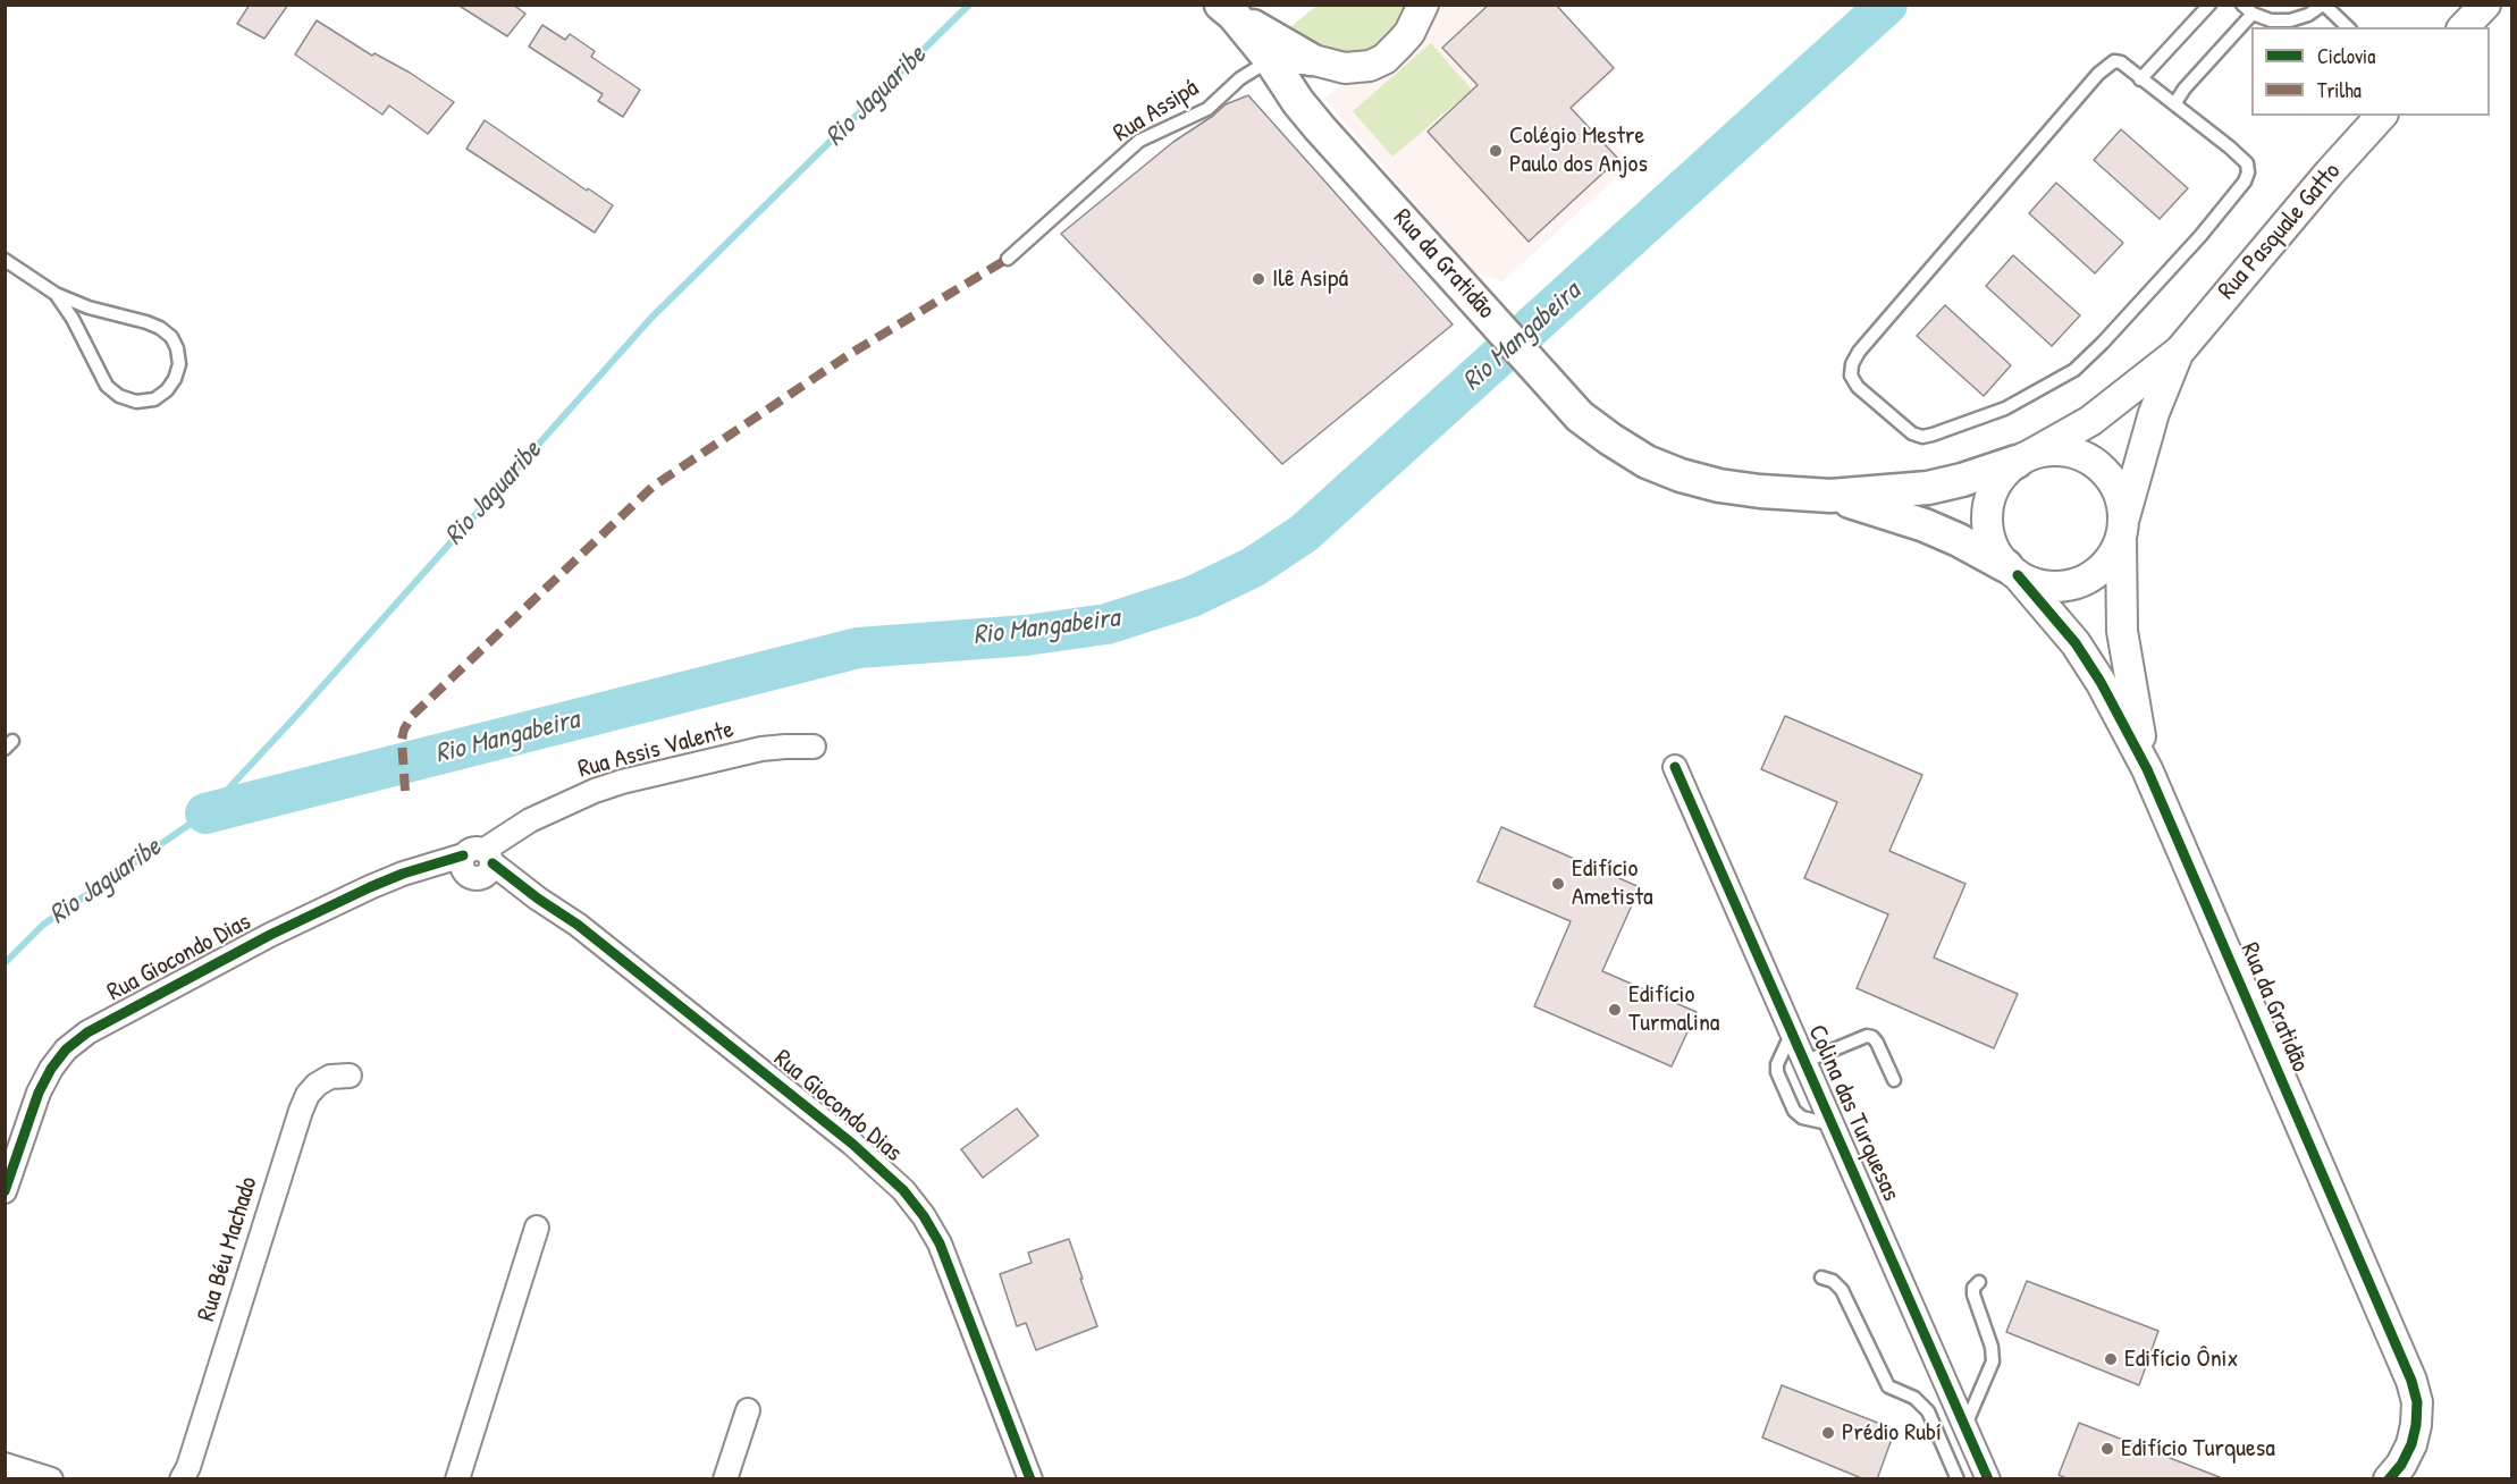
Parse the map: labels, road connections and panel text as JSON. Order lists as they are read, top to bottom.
{
  "streets": {
    "main road": ["Rua da Gratidão"],
    "street": [
      "Rua Pasquale Gatto",
      "Rua Assis Valente",
      "Rua Giocondo Dias",
      "Colina das Turquesas",
      "Rua Béu Machado"
    ],
    "lane": ["Rua Assipá"]
  },
  "crossings": [
    ["Rua Assipá", "Rua da Gratidão"],
    ["Rua Pasquale Gatto", "Rua da Gratidão"],
    ["Rua Assis Valente", "Rua Giocondo Dias"]
  ],
  "water": ["Rio Jaguaribe", "Rio Mangabeira"],
  "places": [
    "Colégio Mestre Paulo dos Anjos",
    "Ilê Asipá",
    "Edifício Ametista",
    "Edifício Turmalina",
    "Edifício Ônix",
    "Prédio Rubí",
    "Edifício Turquesa"
  ],
  "legend": ["Ciclovia", "Trilha"]
}
